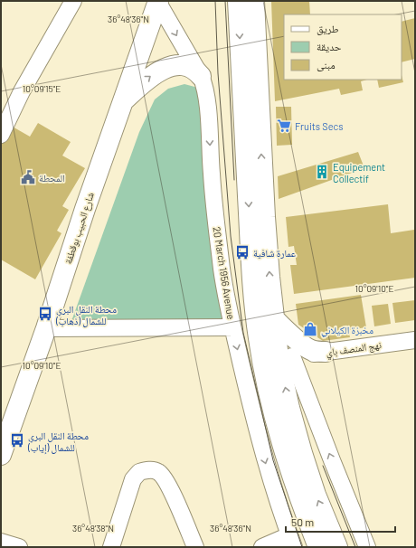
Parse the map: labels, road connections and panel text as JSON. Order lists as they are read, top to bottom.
{
  "streets": {
    "main road": ["شارع الحبيب بوقطفة"],
    "street": ["20 March 1956 Avenue", "نهج المنصف باي"]
  },
  "crossings": [
    ["شارع الحبيب بوقطفة", "20 March 1956 Avenue"]
  ],
  "places": {
    "supermarket": ["Fruits Secs"],
    "building": ["Equipement Collectif"],
    "public building": ["المحطة"],
    "bus stop": ["عمارة شافية", "محطة النقل البري للشمال (ذهاب)", "محطة النقل البري للشمال (إياب)"],
    "shop": ["مخبزة الكيلاني"]
  },
  "legend": ["طريق", "حديقة", "مبنى"],
  "scale_bar": "50 m",
  "coordinates": [
    "36°48'36\"N",
    "10°09'15\"E",
    "10°09'10\"E",
    "36°48'38\"N"
  ]
}
